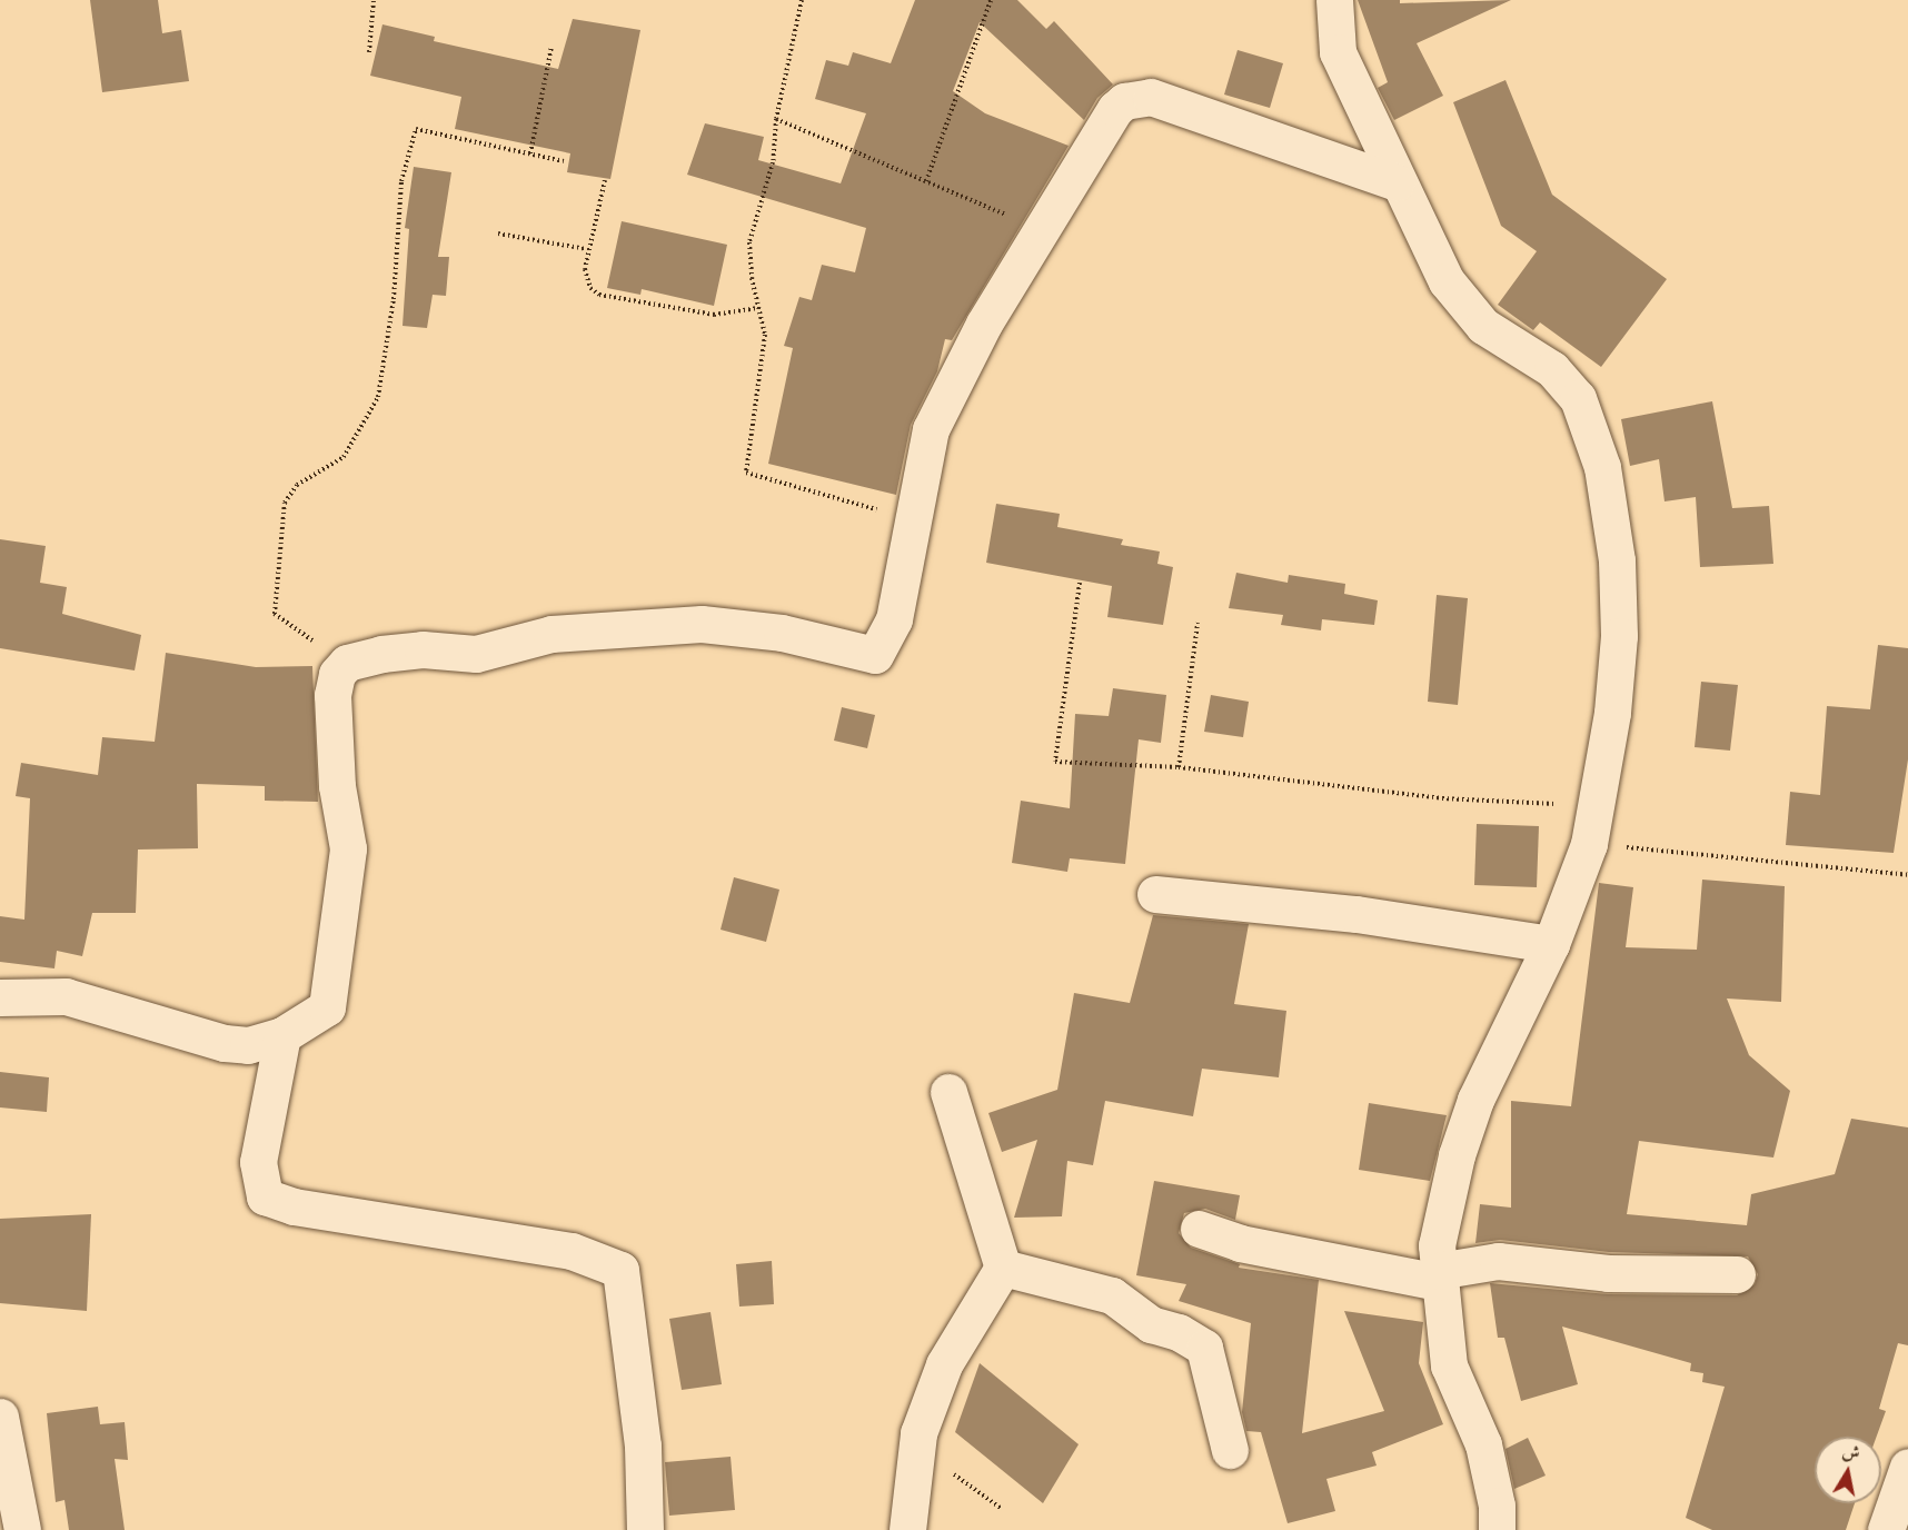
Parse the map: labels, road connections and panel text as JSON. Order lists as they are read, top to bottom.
{
  "north": "top"
}
